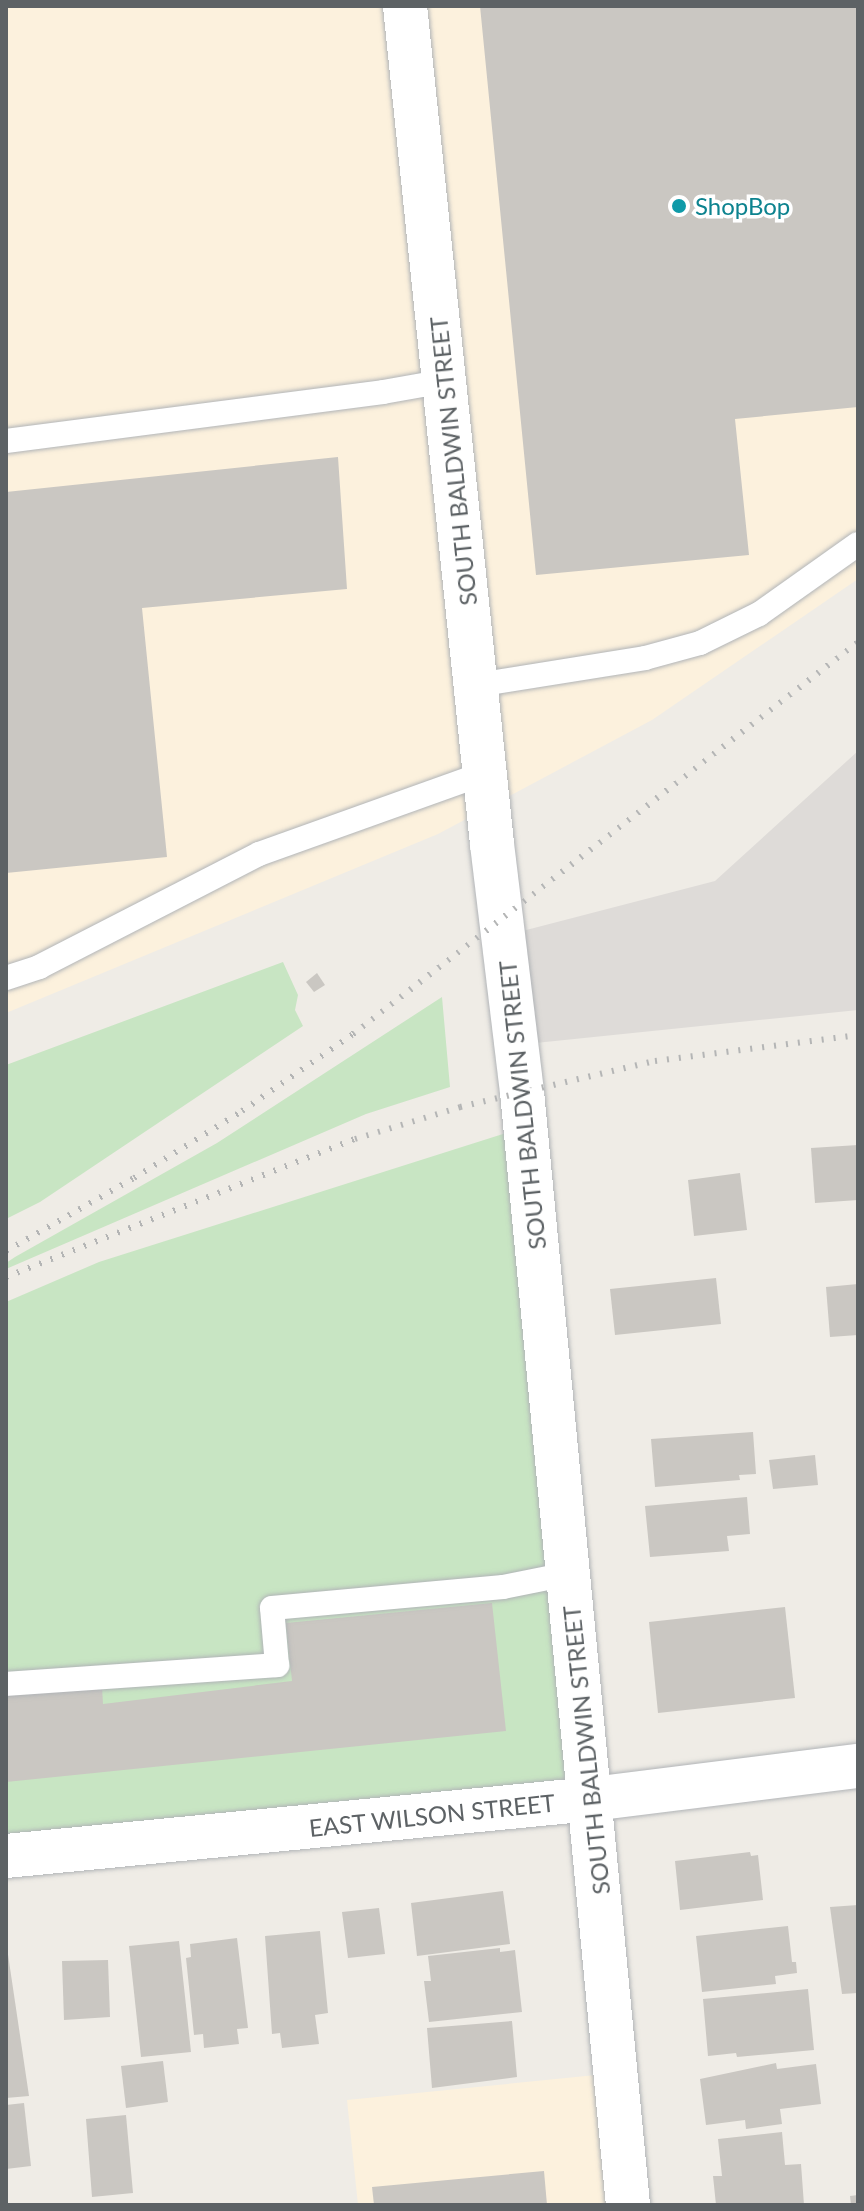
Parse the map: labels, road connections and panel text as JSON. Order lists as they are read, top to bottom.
{
  "streets": {
    "street": ["SOUTH BALDWIN STREET", "EAST WILSON STREET"]
  },
  "crossings": [
    ["SOUTH BALDWIN STREET", "EAST WILSON STREET"]
  ],
  "places": ["ShopBop"]
}
